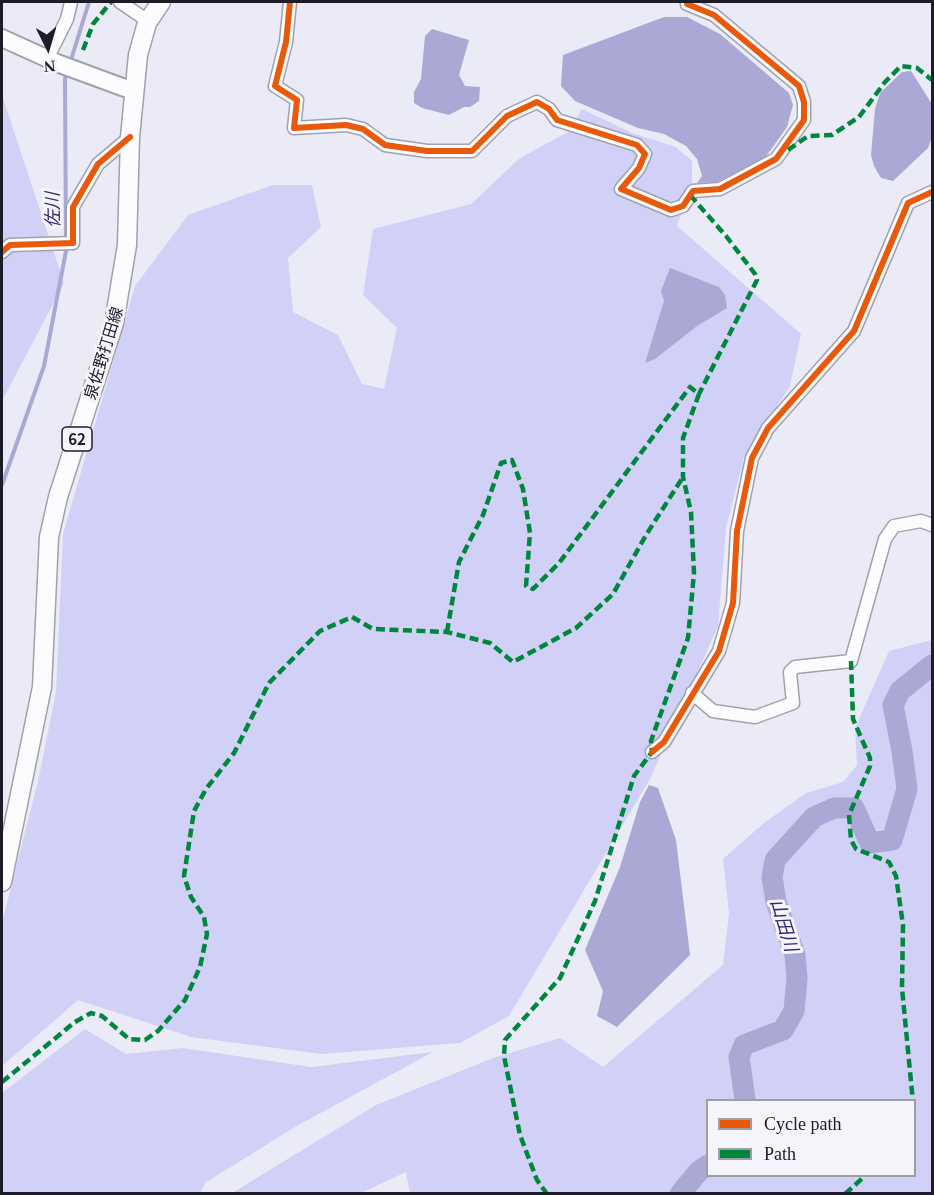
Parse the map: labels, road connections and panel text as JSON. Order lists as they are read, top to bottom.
{
  "streets": {
    "main road": ["泉佐野打田線", "62"]
  },
  "water": ["佐川", "山田川"],
  "legend": ["Cycle path", "Path"],
  "north": "bottom"
}
